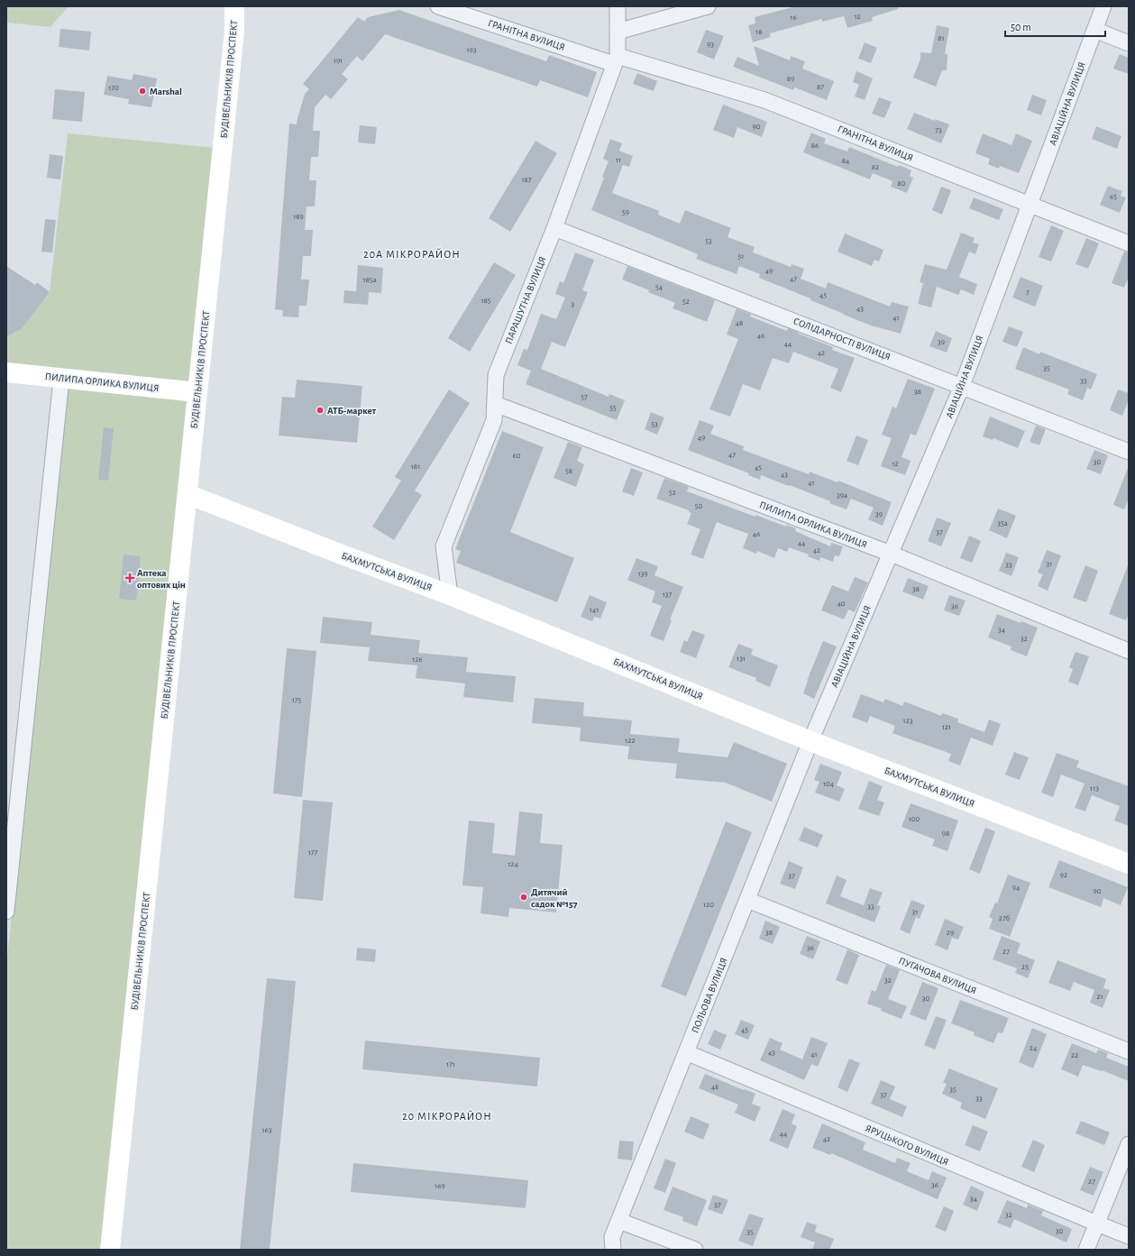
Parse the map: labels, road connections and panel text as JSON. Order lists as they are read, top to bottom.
{
  "streets": {
    "main road": ["БУДІВЕЛЬНИКІВ ПРОСПЕКТ", "ПИЛИПА ОРЛИКА ВУЛИЦЯ", "БАХМУТСЬКА ВУЛИЦЯ"],
    "street": [
      "ГРАНІТНА ВУЛИЦЯ",
      "АВІАЦІЙНА ВУЛИЦЯ",
      "ПАРАШУТНА ВУЛИЦЯ",
      "СОЛІДАРНОСТІ ВУЛИЦЯ",
      "ПУГАЧОВА ВУЛИЦЯ",
      "ПОЛЬОВА ВУЛИЦЯ",
      "ЯРУЦЬКОГО ВУЛИЦЯ"
    ]
  },
  "crossings": [
    ["ГРАНІТНА ВУЛИЦЯ", "АВІАЦІЙНА ВУЛИЦЯ"],
    ["ГРАНІТНА ВУЛИЦЯ", "ПАРАШУТНА ВУЛИЦЯ"],
    ["БУДІВЕЛЬНИКІВ ПРОСПЕКТ", "ПИЛИПА ОРЛИКА ВУЛИЦЯ"],
    ["БУДІВЕЛЬНИКІВ ПРОСПЕКТ", "БАХМУТСЬКА ВУЛИЦЯ"],
    ["АВІАЦІЙНА ВУЛИЦЯ", "СОЛІДАРНОСТІ ВУЛИЦЯ"],
    ["АВІАЦІЙНА ВУЛИЦЯ", "ПИЛИПА ОРЛИКА ВУЛИЦЯ"],
    ["АВІАЦІЙНА ВУЛИЦЯ", "БАХМУТСЬКА ВУЛИЦЯ"],
    ["АВІАЦІЙНА ВУЛИЦЯ", "ПОЛЬОВА ВУЛИЦЯ"],
    ["ПАРАШУТНА ВУЛИЦЯ", "СОЛІДАРНОСТІ ВУЛИЦЯ"],
    ["ПАРАШУТНА ВУЛИЦЯ", "ПИЛИПА ОРЛИКА ВУЛИЦЯ"],
    ["ПАРАШУТНА ВУЛИЦЯ", "БАХМУТСЬКА ВУЛИЦЯ"],
    ["БАХМУТСЬКА ВУЛИЦЯ", "ПОЛЬОВА ВУЛИЦЯ"],
    ["ПУГАЧОВА ВУЛИЦЯ", "ПОЛЬОВА ВУЛИЦЯ"],
    ["ПОЛЬОВА ВУЛИЦЯ", "ЯРУЦЬКОГО ВУЛИЦЯ"]
  ],
  "districts": ["20А МІКРОРАЙОН", "20 МІКРОРАЙОН"],
  "places": {
    "other": ["Marshal", "АТБ-маркет", "Дитячий садок №157"],
    "health": ["Аптека оптових цін"]
  },
  "house_numbers": [
    "12",
    "16",
    "18",
    "81",
    "93",
    "193",
    "191",
    "89",
    "87",
    "170",
    "90",
    "73",
    "86",
    "11",
    "84",
    "82",
    "187",
    "80",
    "65",
    "59",
    "189",
    "53",
    "51",
    "49",
    "47",
    "185а",
    "54",
    "7",
    "45",
    "185",
    "52",
    "3",
    "43",
    "41",
    "48",
    "46",
    "39",
    "44",
    "42",
    "35",
    "33",
    "38",
    "57",
    "55",
    "53",
    "49",
    "47",
    "60",
    "30",
    "12",
    "181",
    "45",
    "58",
    "43",
    "41",
    "52",
    "39а",
    "50",
    "39",
    "35а",
    "37",
    "46",
    "44",
    "42",
    "31",
    "33",
    "139",
    "38",
    "137",
    "40",
    "36",
    "141",
    "34",
    "32",
    "131",
    "126",
    "175",
    "123",
    "121",
    "122",
    "104",
    "113",
    "100",
    "98",
    "177",
    "124",
    "92",
    "37",
    "94",
    "90",
    "120",
    "33",
    "31",
    "27б",
    "38",
    "29",
    "36",
    "27",
    "25",
    "32",
    "21",
    "30",
    "45",
    "24",
    "43",
    "41",
    "22",
    "171",
    "48",
    "35",
    "37",
    "33",
    "163",
    "44",
    "42",
    "27",
    "36",
    "169",
    "34",
    "37",
    "32",
    "30",
    "35"
  ],
  "scale_bar": "50 m"
}
